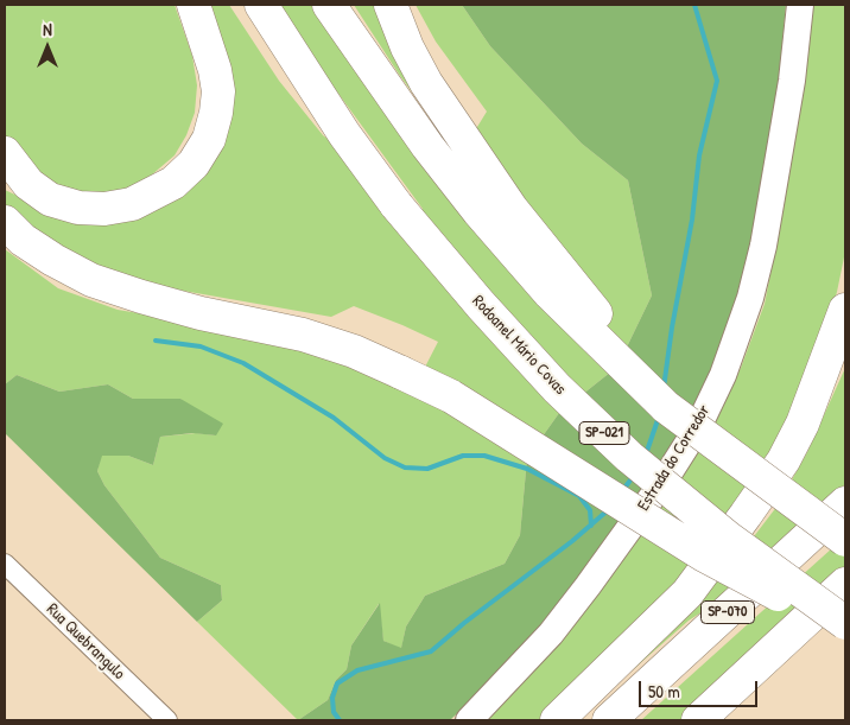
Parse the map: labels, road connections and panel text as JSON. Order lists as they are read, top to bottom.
{
  "streets": {
    "highway": ["Rodoanel Mário Covas", "SP-021", "SP-070"],
    "street": ["Estrada do Corredor", "Rua Quebrangulo"]
  },
  "scale_bar": "50 m",
  "north": "top"
}
